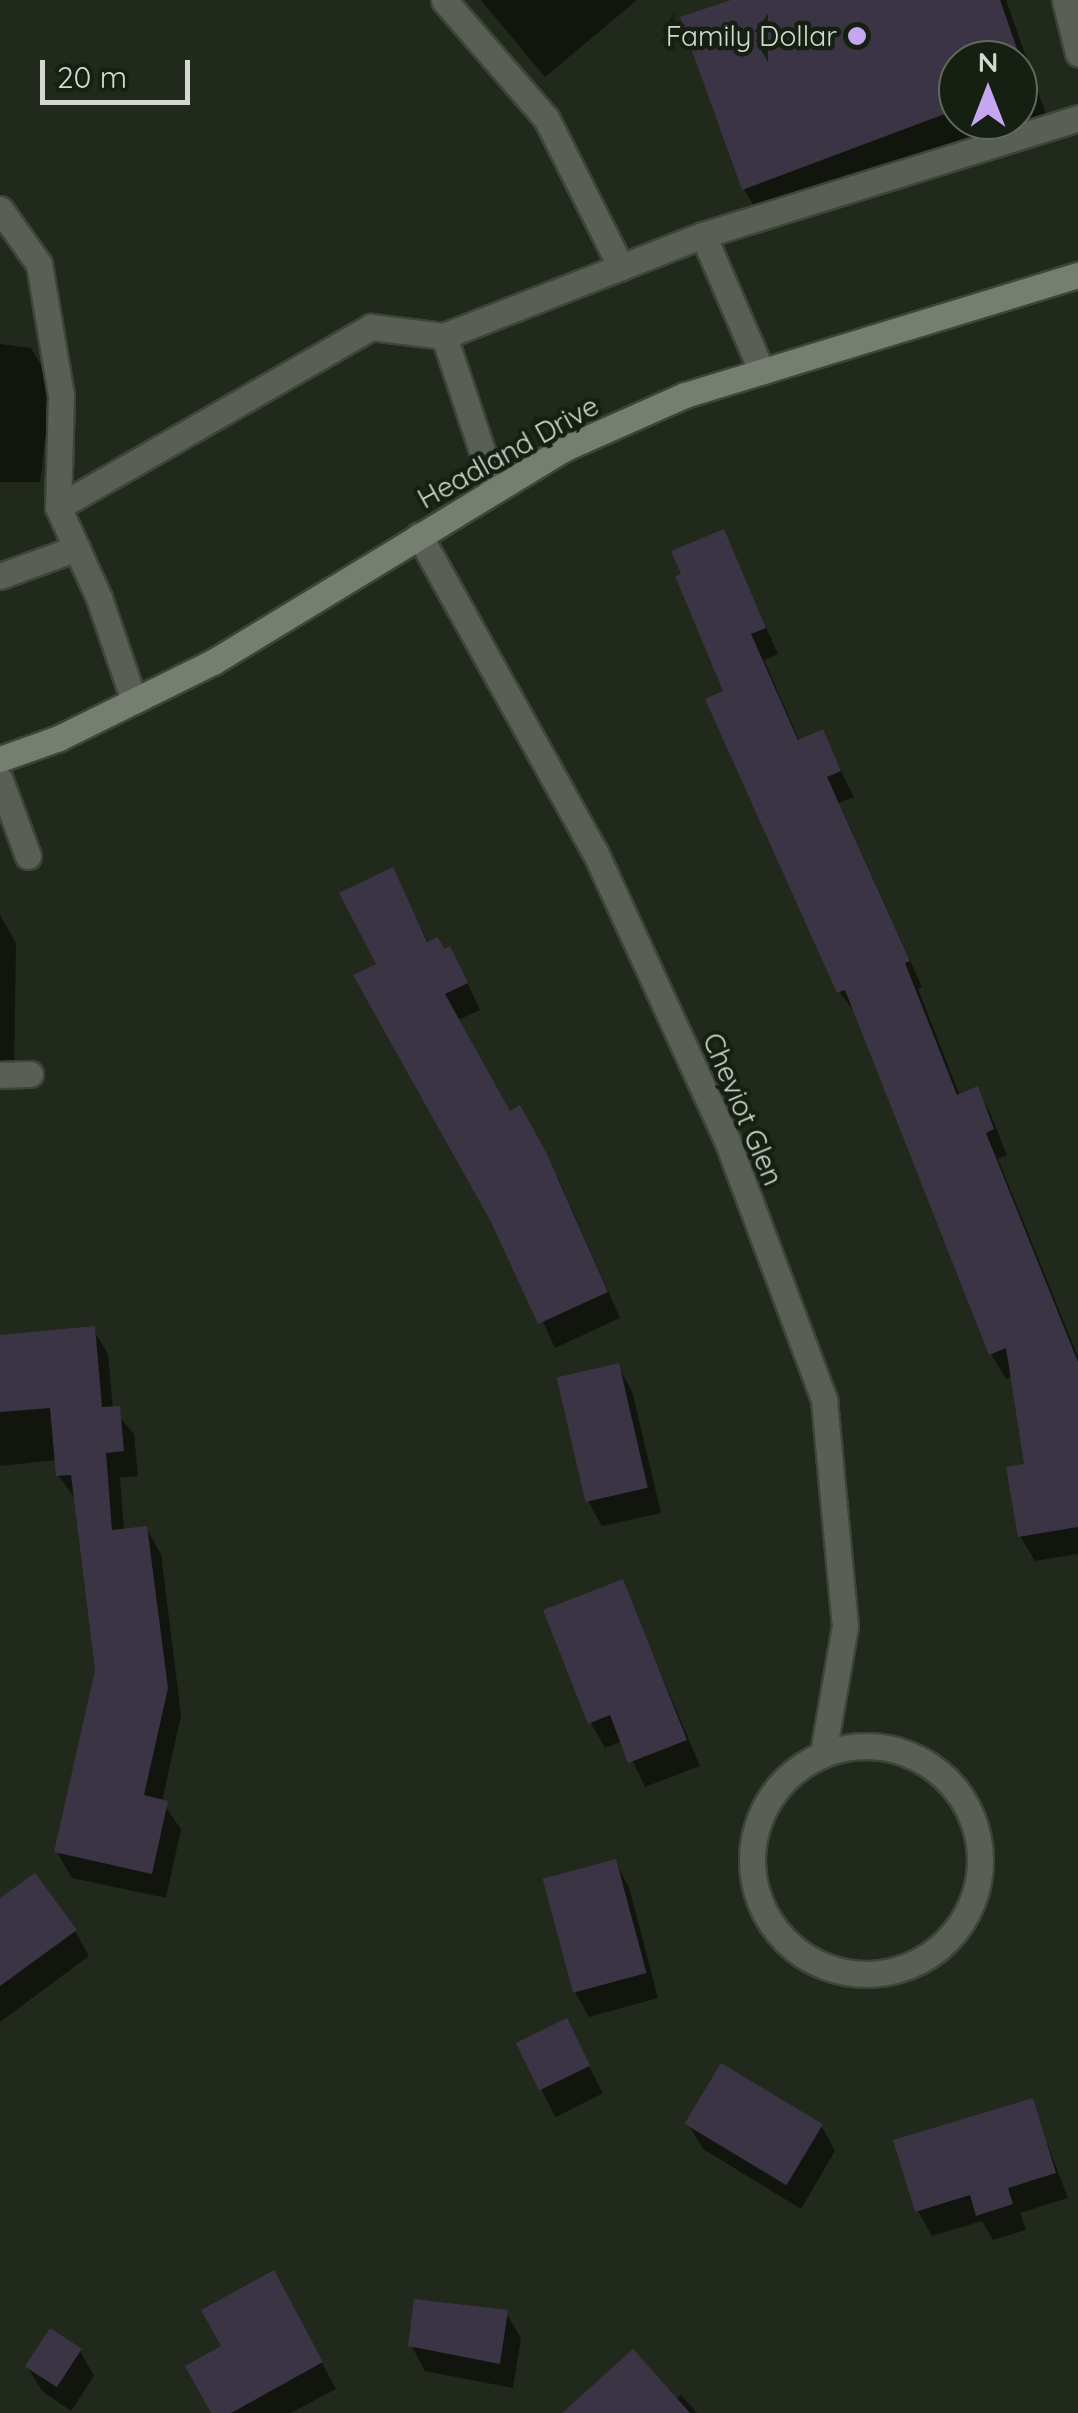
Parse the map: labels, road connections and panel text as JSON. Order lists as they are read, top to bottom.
{
  "streets": {
    "main road": ["Headland Drive"],
    "street": ["Cheviot Glen"]
  },
  "crossings": [
    ["Headland Drive", "Cheviot Glen"]
  ],
  "places": ["Family Dollar"],
  "scale_bar": "20 m",
  "north": "top"
}
